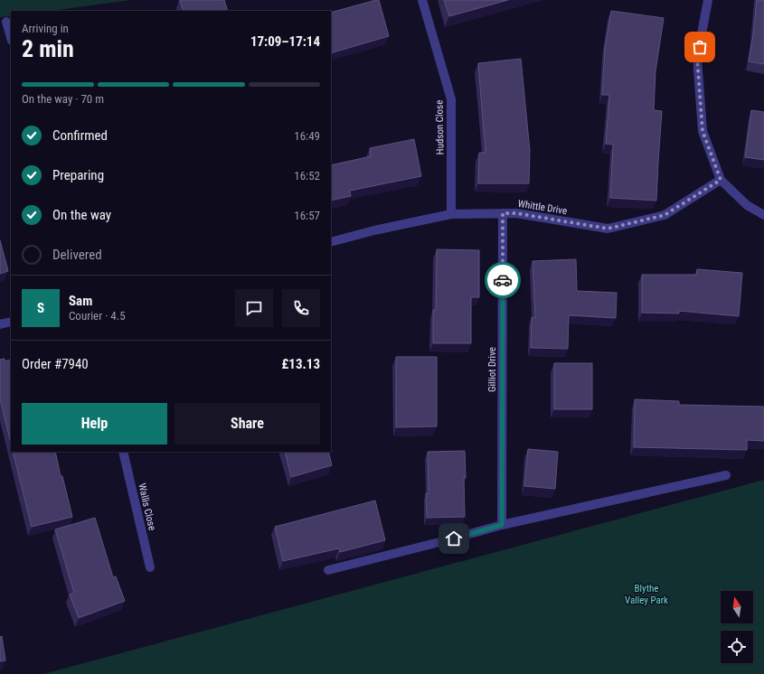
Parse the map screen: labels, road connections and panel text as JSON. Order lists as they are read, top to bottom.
{
  "streets": {
    "street": [
      "Hudson Close",
      "Whittle Drive",
      "Gilliot Drive",
      "Wallis Close"
    ]
  },
  "crossings": [
    ["Hudson Close", "Whittle Drive"],
    ["Whittle Drive", "Gilliot Drive"]
  ],
  "parks": ["Blythe Valley Park"],
  "north": "top",
  "page": {
    "heading": ["2 min", "Arriving in", "17:09–17:14"],
    "panel": [
      "Sam",
      "Courier · 4.5",
      "Order #7940",
      "£13.13"
    ],
    "bar": "On the way · 70 m",
    "list": [
      ["Confirmed", "16:49"],
      ["Preparing", "16:52"],
      ["On the way", "16:57"],
      "Delivered"
    ],
    "round": "S",
    "buttons": ["Help", "Share"]
  }
}
